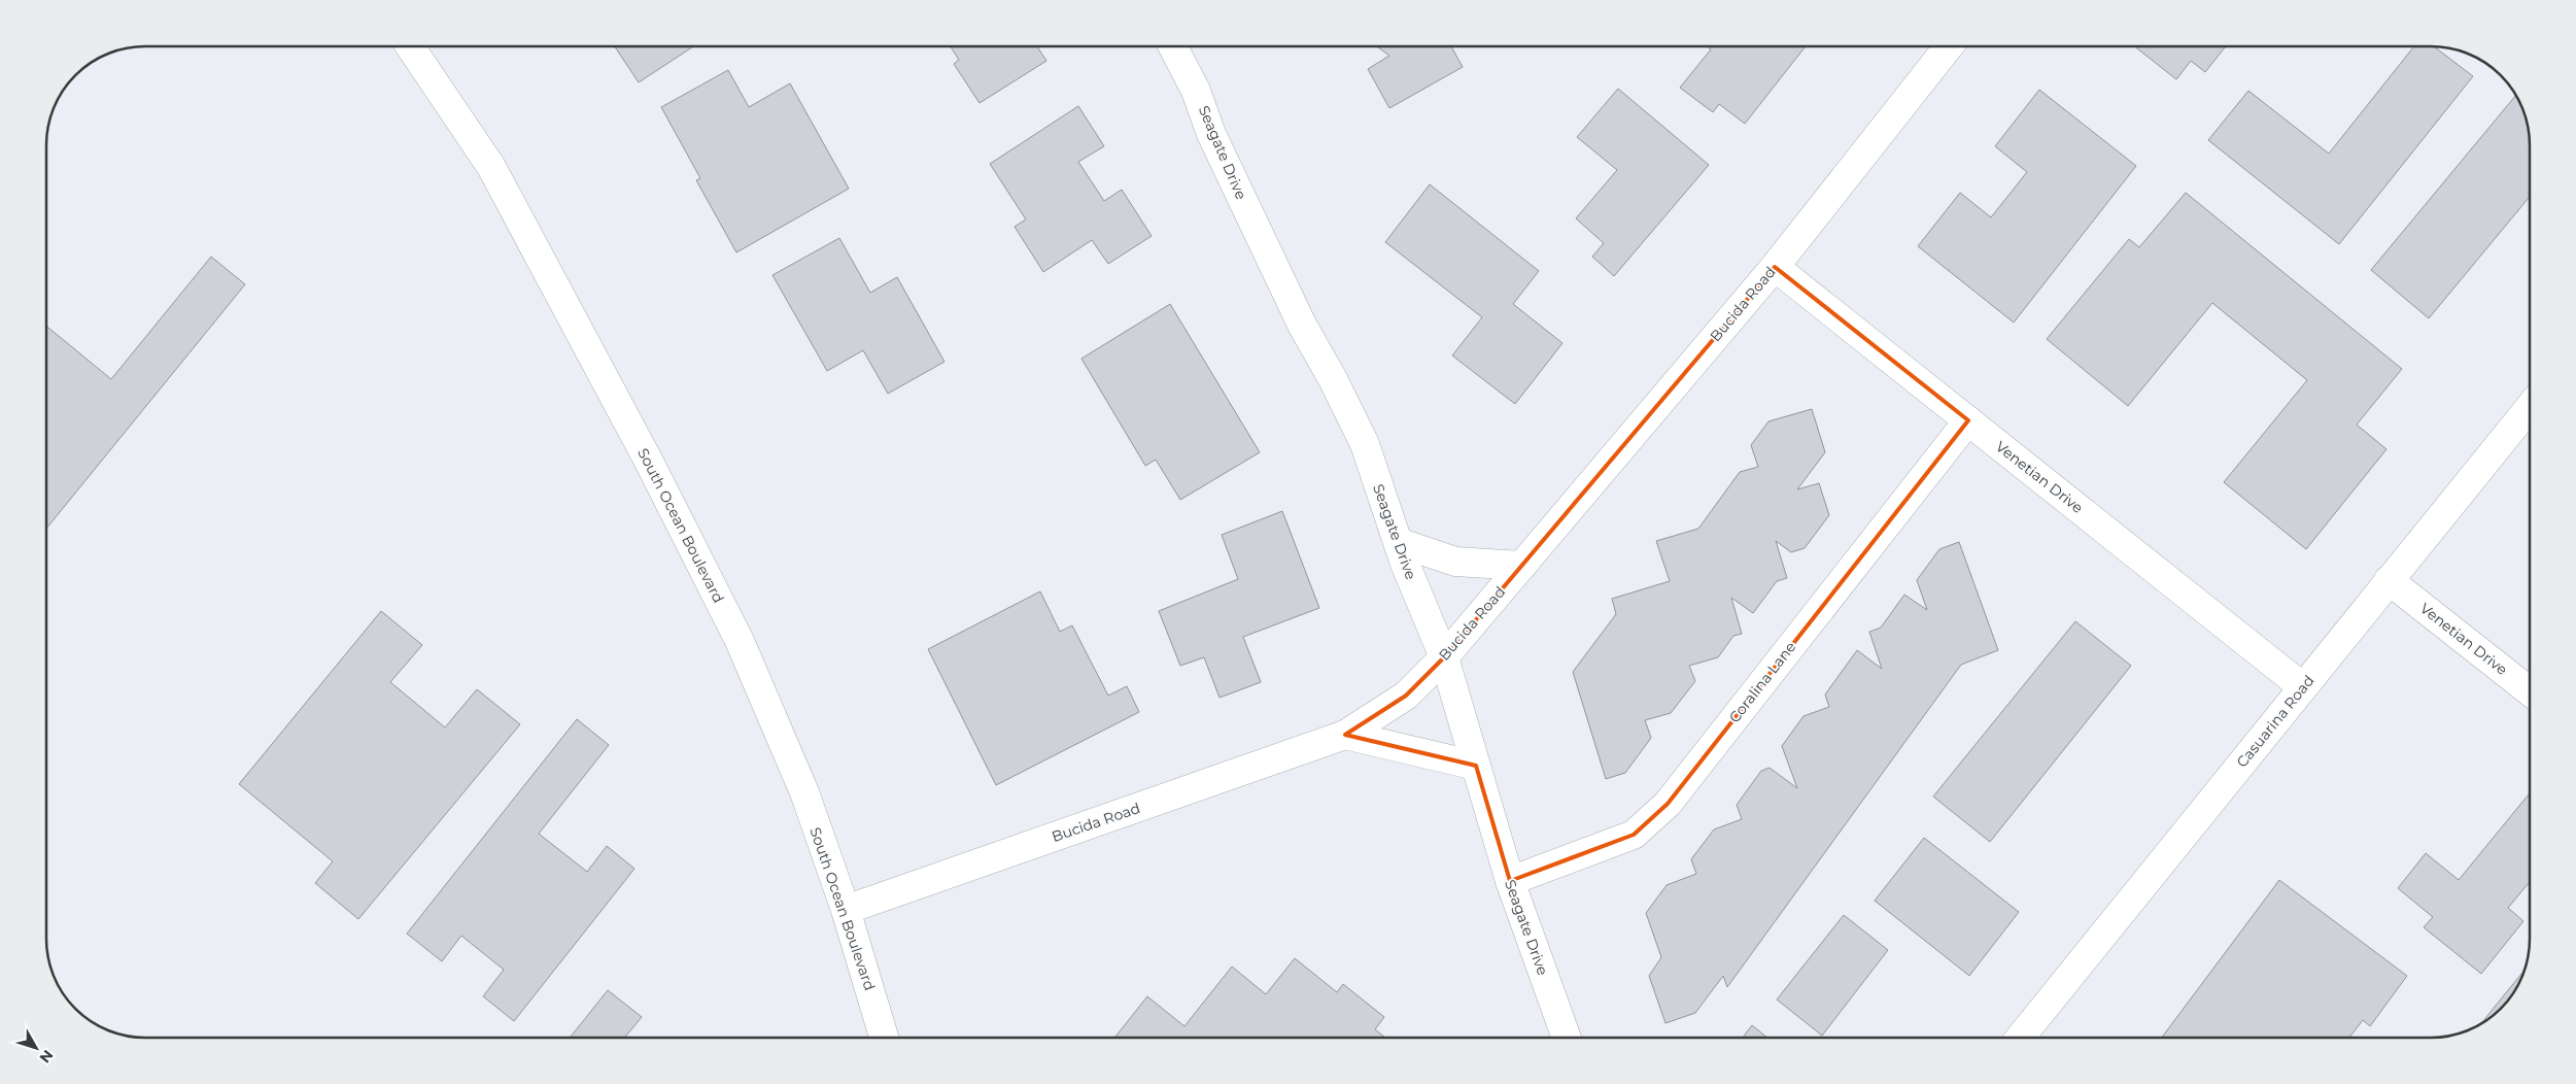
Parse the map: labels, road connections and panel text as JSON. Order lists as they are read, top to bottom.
{
  "streets": {
    "street": [
      "Seagate Drive",
      "Bucida Road",
      "Venetian Drive",
      "South Ocean Boulevard",
      "Coralina Lane",
      "Casuarina Road"
    ]
  },
  "crossings": [
    ["Seagate Drive", "Bucida Road"],
    ["Seagate Drive", "Coralina Lane"],
    ["Bucida Road", "Venetian Drive"],
    ["Bucida Road", "South Ocean Boulevard"],
    ["Venetian Drive", "Coralina Lane"],
    ["Venetian Drive", "Casuarina Road"]
  ],
  "north": "bottom right"
}
